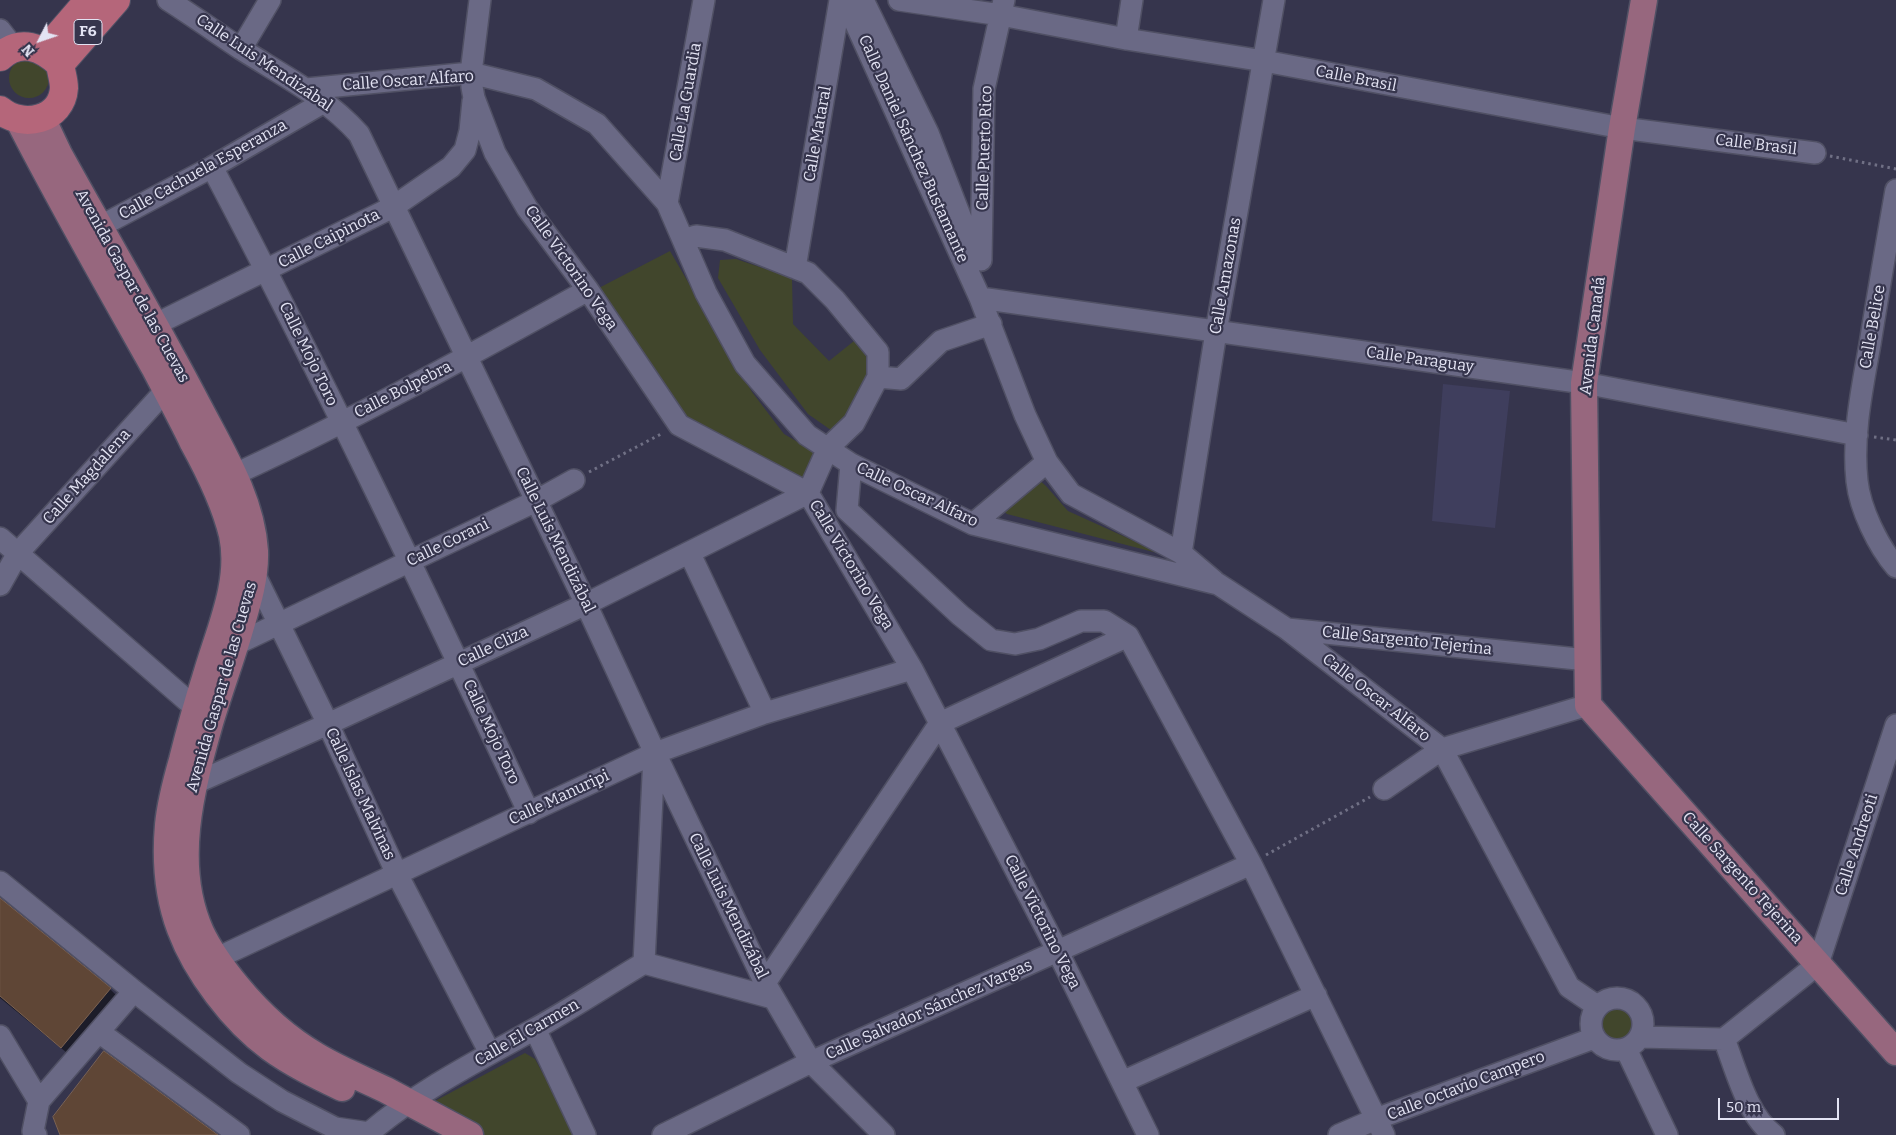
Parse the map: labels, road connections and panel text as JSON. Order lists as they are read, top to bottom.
{
  "streets": {
    "highway": ["F6"],
    "main road": ["Avenida Gaspar de las Cuevas", "Avenida Canadá", "Calle Sargento Tejerina"],
    "street": [
      "Calle Luis Mendizábal",
      "Calle Brasil",
      "Calle Oscar Alfaro",
      "Calle La Guardia",
      "Calle Mataral",
      "Calle Puerto Rico",
      "Calle Daniel Sánchez Bustamante",
      "Calle Cachuela Esperanza",
      "Calle Caipinota",
      "Calle Victorino Vega",
      "Calle Amazonas",
      "Calle Belice",
      "Calle Mojo Toro",
      "Calle Paraguay",
      "Calle Bolpebra",
      "Calle Magdalena",
      "Calle Corani",
      "Calle Cliza",
      "Calle Islas Malvinas",
      "Calle Manuripi",
      "Calle Andreoti",
      "Calle Salvador Sánchez Vargas",
      "Calle El Carmen",
      "Calle Octavio Campero"
    ]
  },
  "crossings": [
    ["F6", "Avenida Gaspar de las Cuevas"],
    ["Calle Luis Mendizábal", "Calle Oscar Alfaro"],
    ["Calle Luis Mendizábal", "Calle Cachuela Esperanza"],
    ["Calle Luis Mendizábal", "Calle Caipinota"],
    ["Calle Luis Mendizábal", "Calle Bolpebra"],
    ["Calle Luis Mendizábal", "Calle Corani"],
    ["Calle Luis Mendizábal", "Calle Cliza"],
    ["Calle Luis Mendizábal", "Calle Manuripi"],
    ["Calle Luis Mendizábal", "Calle Salvador Sánchez Vargas"],
    ["Calle Brasil", "Calle Puerto Rico"],
    ["Calle Brasil", "Calle Amazonas"],
    ["Calle Brasil", "Avenida Canadá"],
    ["Calle Oscar Alfaro", "Calle La Guardia"],
    ["Calle Oscar Alfaro", "Calle Daniel Sánchez Bustamante"],
    ["Calle Oscar Alfaro", "Calle Victorino Vega"],
    ["Calle Oscar Alfaro", "Calle Sargento Tejerina"],
    ["Calle Oscar Alfaro", "Calle Octavio Campero"],
    ["Calle Puerto Rico", "Calle Daniel Sánchez Bustamante"],
    ["Calle Puerto Rico", "Calle Paraguay"],
    ["Calle Daniel Sánchez Bustamante", "Calle Amazonas"],
    ["Calle Daniel Sánchez Bustamante", "Calle Paraguay"],
    ["Calle Cachuela Esperanza", "Avenida Gaspar de las Cuevas"],
    ["Calle Cachuela Esperanza", "Calle Mojo Toro"],
    ["Calle Caipinota", "Calle Victorino Vega"],
    ["Calle Caipinota", "Avenida Gaspar de las Cuevas"],
    ["Calle Caipinota", "Calle Mojo Toro"],
    ["Calle Victorino Vega", "Calle Bolpebra"],
    ["Calle Victorino Vega", "Calle Cliza"],
    ["Calle Victorino Vega", "Calle Manuripi"],
    ["Calle Victorino Vega", "Calle Salvador Sánchez Vargas"],
    ["Calle Amazonas", "Calle Paraguay"],
    ["Avenida Gaspar de las Cuevas", "Calle Bolpebra"],
    ["Avenida Gaspar de las Cuevas", "Calle Magdalena"],
    ["Avenida Gaspar de las Cuevas", "Calle Corani"],
    ["Avenida Gaspar de las Cuevas", "Calle Cliza"],
    ["Avenida Gaspar de las Cuevas", "Calle Islas Malvinas"],
    ["Avenida Gaspar de las Cuevas", "Calle Manuripi"],
    ["Avenida Gaspar de las Cuevas", "Calle El Carmen"],
    ["Calle Belice", "Calle Paraguay"],
    ["Avenida Canadá", "Calle Paraguay"],
    ["Avenida Canadá", "Calle Sargento Tejerina"],
    ["Calle Mojo Toro", "Calle Bolpebra"],
    ["Calle Mojo Toro", "Calle Corani"],
    ["Calle Mojo Toro", "Calle Cliza"],
    ["Calle Mojo Toro", "Calle Manuripi"],
    ["Calle Corani", "Calle Islas Malvinas"],
    ["Calle Sargento Tejerina", "Calle Andreoti"],
    ["Calle Cliza", "Calle Islas Malvinas"],
    ["Calle Islas Malvinas", "Calle Manuripi"],
    ["Calle Islas Malvinas", "Calle El Carmen"]
  ],
  "scale_bar": "50 m",
  "north": "bottom left"
}
